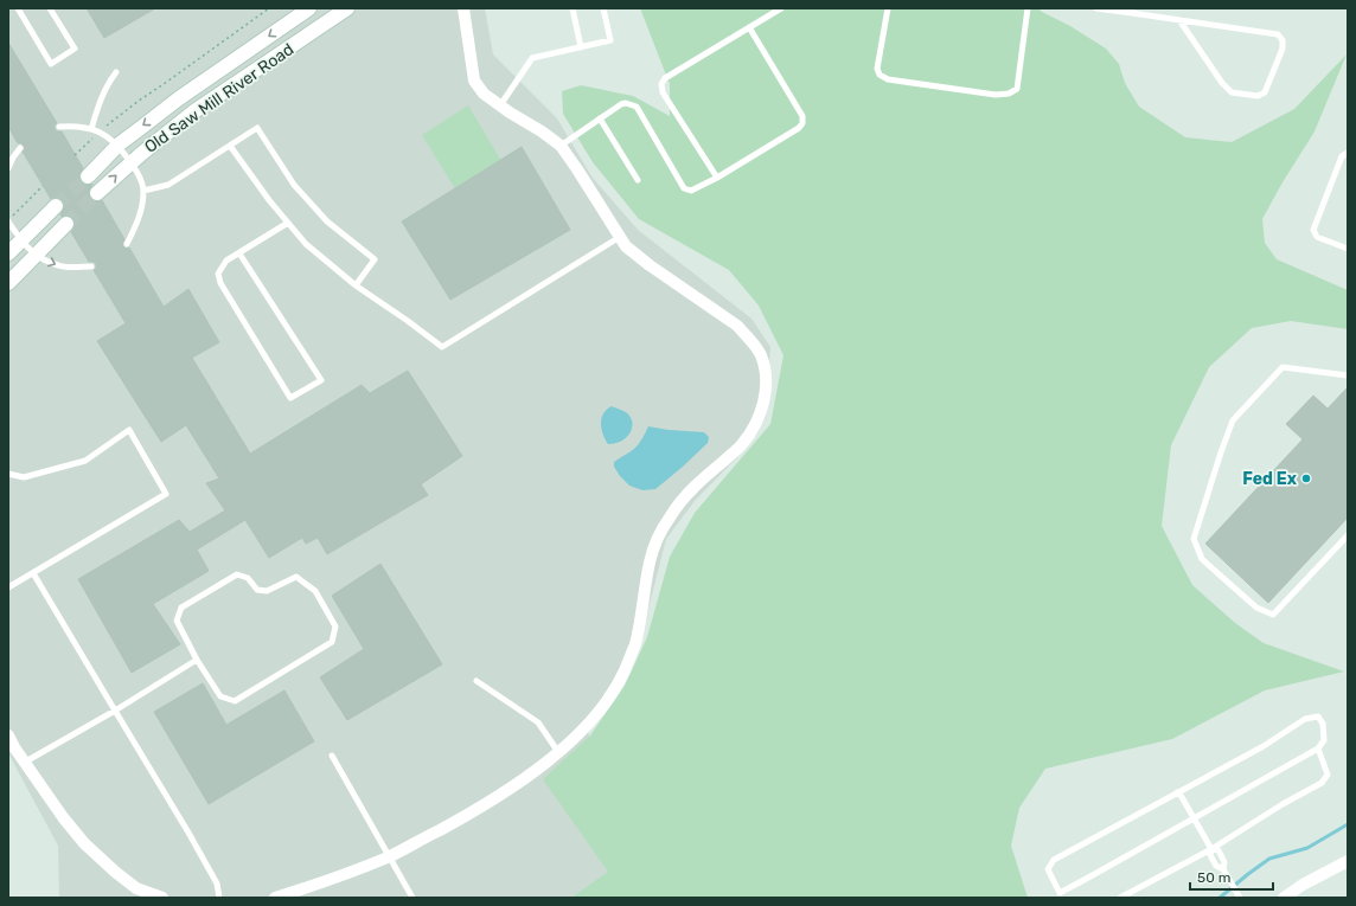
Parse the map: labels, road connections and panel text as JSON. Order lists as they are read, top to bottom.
{
  "streets": {
    "street": ["Old Saw Mill River Road"]
  },
  "places": ["Fed Ex"],
  "scale_bar": "50 m"
}
